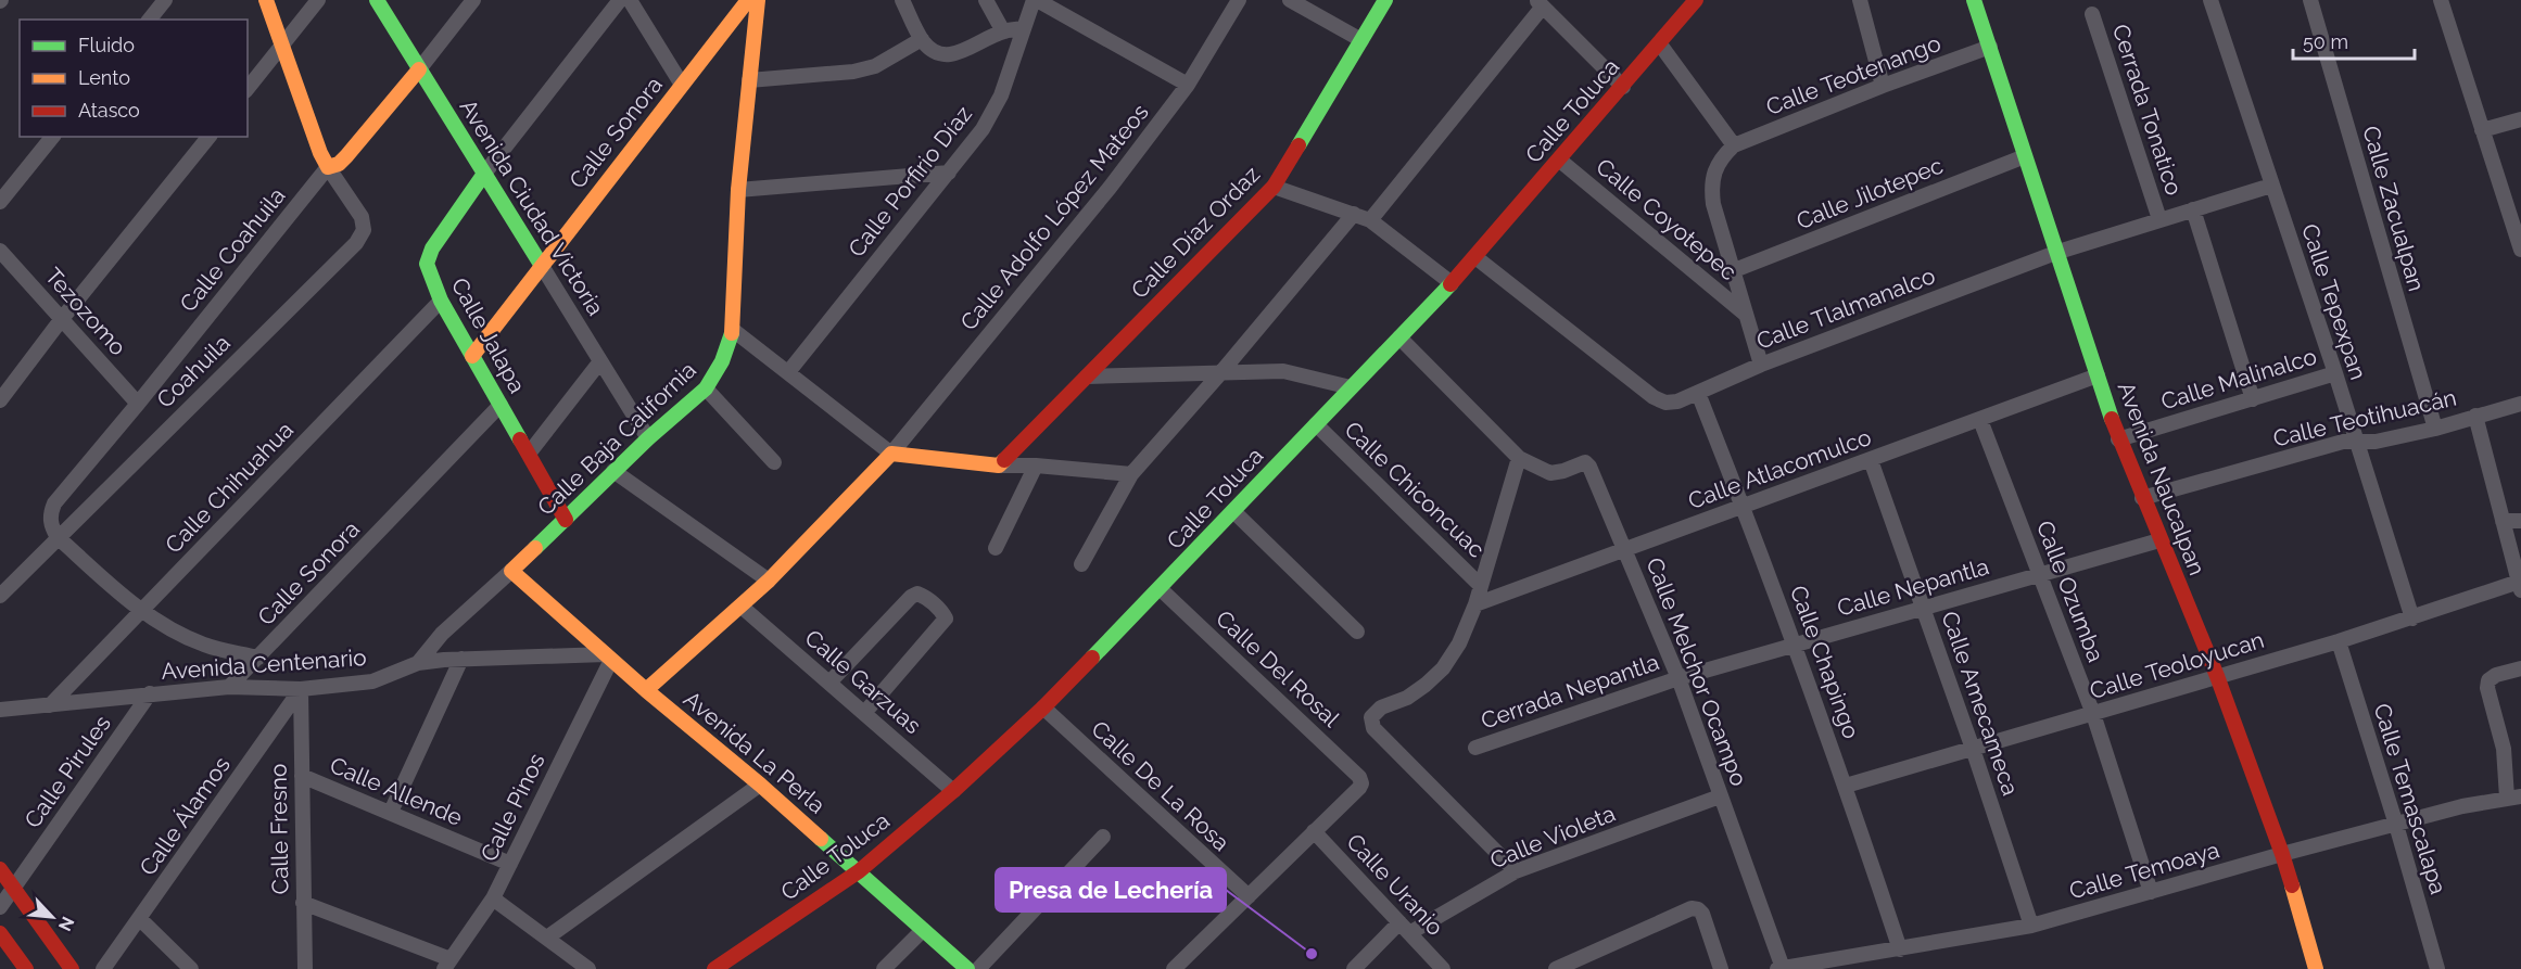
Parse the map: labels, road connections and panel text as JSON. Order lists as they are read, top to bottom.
{
  "streets": {
    "main road": [
      "Calle Toluca",
      "Calle Sonora",
      "Avenida Ciudad Victoria",
      "Calle Adolfo López Mateos",
      "Calle Díaz Ordaz",
      "Calle Coahuila",
      "Calle Jalapa",
      "Calle Baja California",
      "Avenida Naucalpan",
      "Avenida La Perla"
    ],
    "street": [
      "Calle Teotenango",
      "Cerrada Tonatico",
      "Calle Porfirio Díaz",
      "Calle Jilotepec",
      "Calle Zacualpan",
      "Calle Coyotepec",
      "Calle Tepexpan",
      "Calle Tlalmanalco",
      "Tezozomo",
      "Coahuila",
      "Calle Malinalco",
      "Calle Teotihuacán",
      "Calle Atlacomulco",
      "Calle Chihuahua",
      "Calle Chiconcuac",
      "Calle Nepantla",
      "Calle Ozumba",
      "Calle Chapingo",
      "Avenida Centenario",
      "Calle Teoloyucan",
      "Calle Del Rosal",
      "Calle Melchor Ocampo",
      "Calle Garzuas",
      "Cerrada Nepantla",
      "Calle Amecameca",
      "Calle Pirules",
      "Calle De La Rosa",
      "Calle Allende",
      "Calle Temascalapa",
      "Calle Pinos",
      "Calle Álamos",
      "Calle Fresno",
      "Calle Violeta",
      "Calle Temoaya",
      "Calle Uranio"
    ]
  },
  "crossings": [
    ["Calle Teotenango", "Avenida Naucalpan"],
    ["Cerrada Tonatico", "Calle Tlalmanalco"],
    ["Calle Toluca", "Calle Coyotepec"],
    ["Calle Toluca", "Calle Tlalmanalco"],
    ["Calle Toluca", "Calle Chiconcuac"],
    ["Calle Toluca", "Calle Del Rosal"],
    ["Calle Toluca", "Calle Garzuas"],
    ["Calle Toluca", "Avenida La Perla"],
    ["Calle Toluca", "Calle De La Rosa"],
    ["Calle Sonora", "Avenida Ciudad Victoria"],
    ["Calle Sonora", "Calle Jalapa"],
    ["Calle Sonora", "Avenida Centenario"],
    ["Calle Jilotepec", "Avenida Naucalpan"],
    ["Avenida Ciudad Victoria", "Calle Coahuila"],
    ["Avenida Ciudad Victoria", "Calle Jalapa"],
    ["Avenida Ciudad Victoria", "Calle Baja California"],
    ["Calle Zacualpan", "Calle Teotihuacán"],
    ["Calle Adolfo López Mateos", "Calle Garzuas"],
    ["Calle Adolfo López Mateos", "Avenida La Perla"],
    ["Calle Coahuila", "Tezozomo"],
    ["Calle Coahuila", "Coahuila"],
    ["Calle Tepexpan", "Calle Tlalmanalco"],
    ["Calle Tepexpan", "Calle Malinalco"],
    ["Calle Tepexpan", "Calle Teotihuacán"],
    ["Calle Tepexpan", "Calle Teoloyucan"],
    ["Calle Tlalmanalco", "Avenida Naucalpan"],
    ["Calle Tlalmanalco", "Calle Chapingo"],
    ["Calle Jalapa", "Calle Baja California"],
    ["Calle Jalapa", "Calle Chihuahua"],
    ["Calle Malinalco", "Avenida Naucalpan"],
    ["Calle Teotihuacán", "Avenida Naucalpan"],
    ["Calle Baja California", "Avenida Centenario"],
    ["Calle Baja California", "Avenida La Perla"],
    ["Calle Atlacomulco", "Avenida Naucalpan"],
    ["Calle Atlacomulco", "Calle Ozumba"],
    ["Calle Atlacomulco", "Calle Chapingo"],
    ["Calle Atlacomulco", "Calle Melchor Ocampo"],
    ["Calle Atlacomulco", "Calle Amecameca"],
    ["Avenida Naucalpan", "Calle Nepantla"],
    ["Avenida Naucalpan", "Calle Teoloyucan"],
    ["Avenida Naucalpan", "Calle Temoaya"],
    ["Calle Chihuahua", "Avenida Centenario"],
    ["Calle Nepantla", "Calle Ozumba"],
    ["Calle Nepantla", "Calle Chapingo"],
    ["Calle Nepantla", "Calle Melchor Ocampo"],
    ["Calle Nepantla", "Cerrada Nepantla"],
    ["Calle Nepantla", "Calle Amecameca"],
    ["Calle Ozumba", "Calle Teoloyucan"],
    ["Calle Ozumba", "Calle Temoaya"],
    ["Calle Chapingo", "Calle Teoloyucan"],
    ["Calle Chapingo", "Calle Temoaya"],
    ["Avenida Centenario", "Avenida La Perla"],
    ["Avenida Centenario", "Calle Pirules"],
    ["Avenida Centenario", "Calle Pinos"],
    ["Avenida Centenario", "Calle Álamos"],
    ["Avenida Centenario", "Calle Fresno"],
    ["Calle Teoloyucan", "Calle Amecameca"],
    ["Calle Teoloyucan", "Calle Temascalapa"],
    ["Calle Del Rosal", "Calle Uranio"],
    ["Calle Melchor Ocampo", "Cerrada Nepantla"],
    ["Calle Melchor Ocampo", "Calle Violeta"],
    ["Calle Melchor Ocampo", "Calle Temoaya"],
    ["Calle Amecameca", "Calle Temoaya"],
    ["Avenida La Perla", "Calle Pinos"],
    ["Calle Allende", "Calle Pinos"],
    ["Calle Allende", "Calle Fresno"],
    ["Calle Temascalapa", "Calle Temoaya"],
    ["Calle Álamos", "Calle Fresno"],
    ["Calle Violeta", "Calle Uranio"]
  ],
  "places": ["Presa de Lechería"],
  "legend": ["Fluido", "Lento", "Atasco"],
  "scale_bar": "50 m",
  "north": "bottom right"
}
